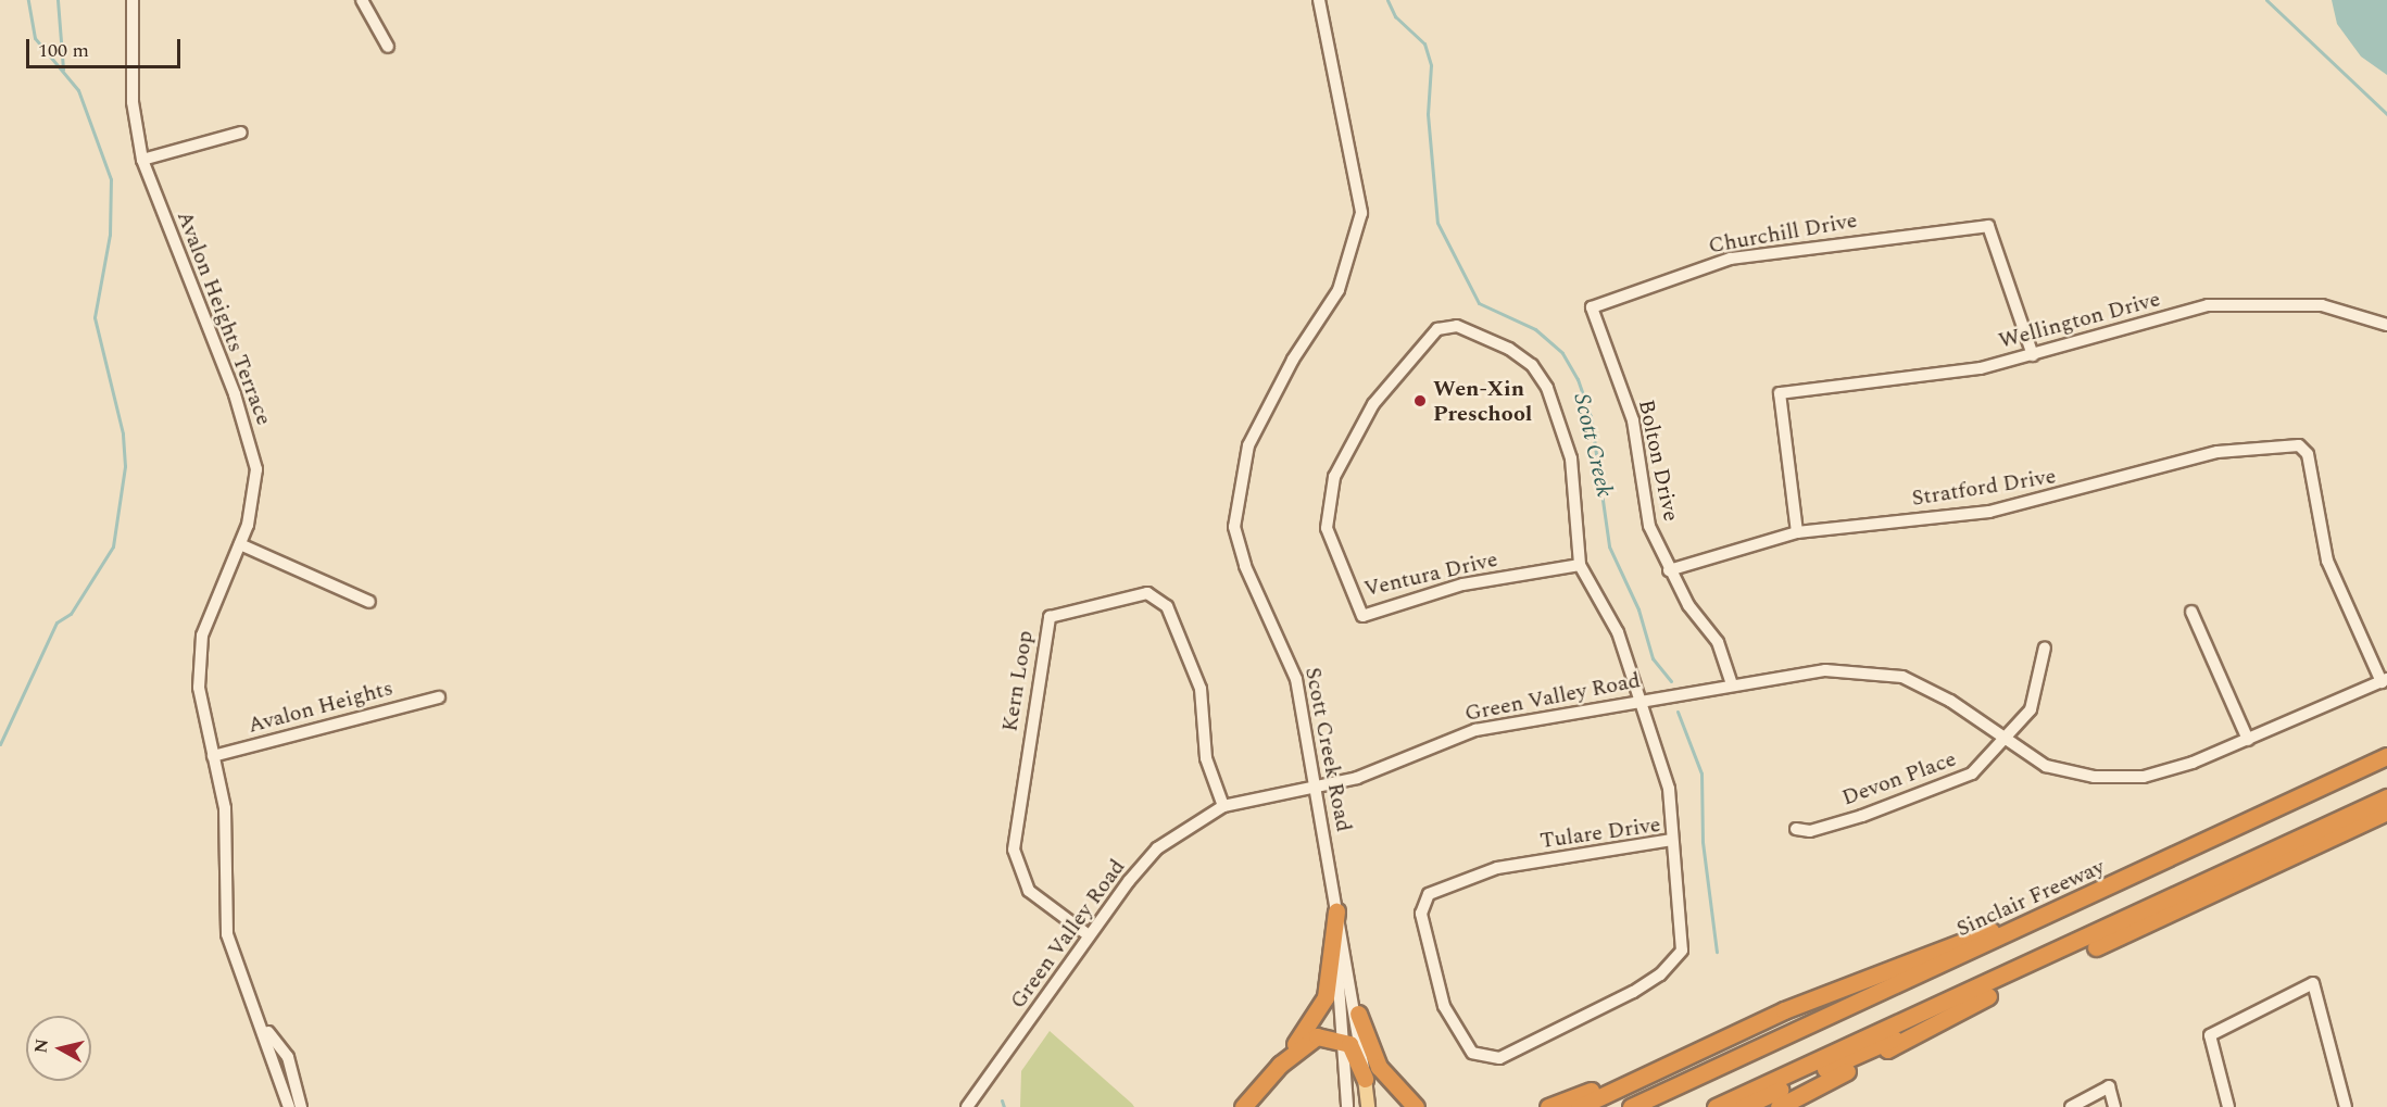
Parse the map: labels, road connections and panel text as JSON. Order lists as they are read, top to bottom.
{
  "streets": {
    "highway": ["Sinclair Freeway"],
    "main road": ["Scott Creek Road"],
    "street": [
      "Churchill Drive",
      "Avalon Heights Terrace",
      "Wellington Drive",
      "Bolton Drive",
      "Stratford Drive",
      "Ventura Drive",
      "Kern Loop",
      "Green Valley Road",
      "Avalon Heights",
      "Devon Place",
      "Tulare Drive"
    ]
  },
  "crossings": [
    ["Churchill Drive", "Wellington Drive"],
    ["Churchill Drive", "Bolton Drive"],
    ["Avalon Heights Terrace", "Avalon Heights"],
    ["Wellington Drive", "Stratford Drive"],
    ["Bolton Drive", "Stratford Drive"],
    ["Bolton Drive", "Green Valley Road"],
    ["Stratford Drive", "Green Valley Road"],
    ["Ventura Drive", "Tulare Drive"],
    ["Kern Loop", "Green Valley Road"],
    ["Green Valley Road", "Scott Creek Road"],
    ["Green Valley Road", "Devon Place"],
    ["Green Valley Road", "Tulare Drive"]
  ],
  "water": ["Scott Creek"],
  "places": ["Wen-Xin Preschool"],
  "scale_bar": "100 m",
  "north": "left"
}
